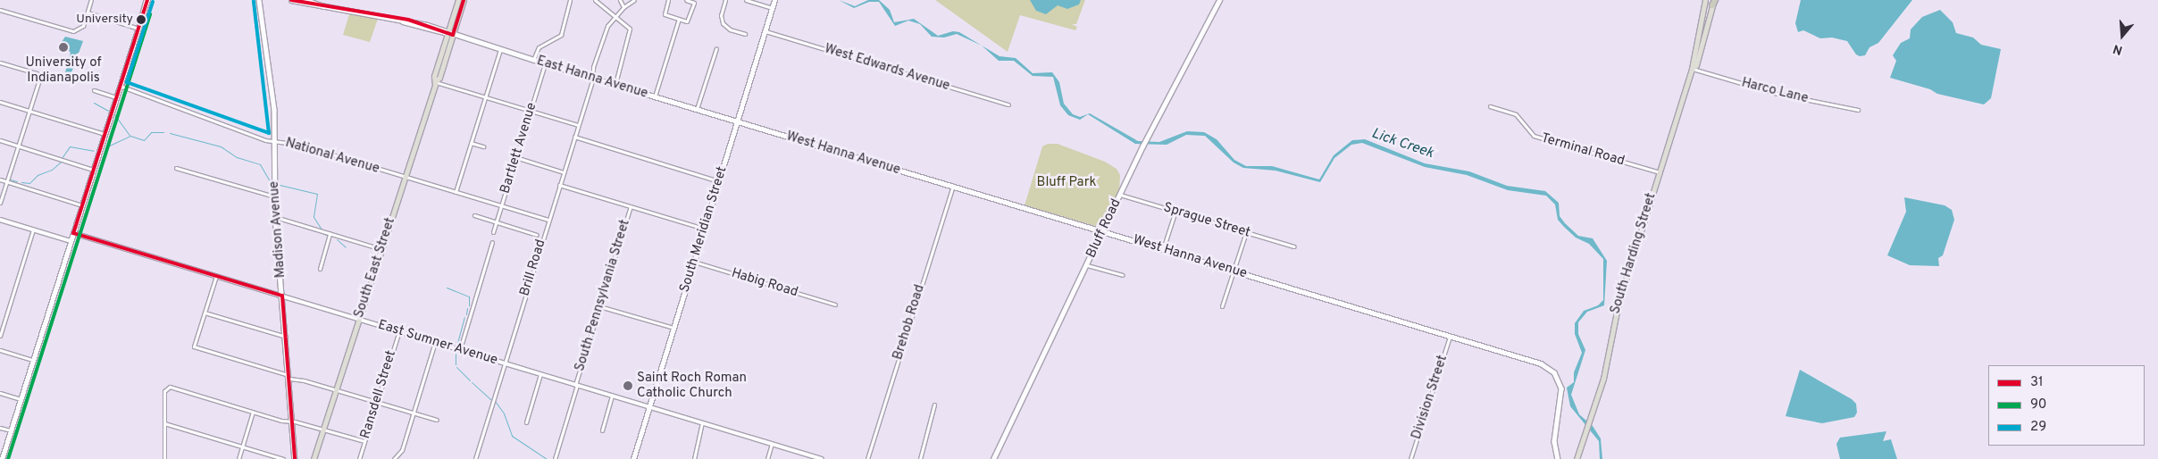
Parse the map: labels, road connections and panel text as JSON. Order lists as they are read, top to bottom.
{
  "streets": {
    "main road": [
      "East Hanna Avenue",
      "West Hanna Avenue",
      "Bluff Road",
      "Madison Avenue",
      "South Meridian Street",
      "South Harding Street",
      "South East Street"
    ],
    "street": [
      "West Edwards Avenue",
      "Harco Lane",
      "Bartlett Avenue",
      "Terminal Road",
      "National Avenue",
      "Sprague Street",
      "Brill Road",
      "Habig Road",
      "South Pennsylvania Street",
      "Brehob Road",
      "East Sumner Avenue",
      "Ransdell Street",
      "Division Street"
    ]
  },
  "crossings": [
    ["West Edwards Avenue", "South Meridian Street"],
    ["East Hanna Avenue", "Bartlett Avenue"],
    ["East Hanna Avenue", "West Hanna Avenue"],
    ["East Hanna Avenue", "South Meridian Street"],
    ["East Hanna Avenue", "South East Street"],
    ["East Hanna Avenue", "Brill Road"],
    ["Harco Lane", "South Harding Street"],
    ["Bartlett Avenue", "National Avenue"],
    ["Terminal Road", "South Harding Street"],
    ["West Hanna Avenue", "Bluff Road"],
    ["West Hanna Avenue", "South Meridian Street"],
    ["West Hanna Avenue", "Brehob Road"],
    ["West Hanna Avenue", "Division Street"],
    ["National Avenue", "Madison Avenue"],
    ["National Avenue", "South East Street"],
    ["National Avenue", "Brill Road"],
    ["Sprague Street", "Bluff Road"],
    ["Madison Avenue", "East Sumner Avenue"],
    ["South Meridian Street", "Habig Road"],
    ["South Meridian Street", "East Sumner Avenue"],
    ["South East Street", "East Sumner Avenue"],
    ["Brill Road", "East Sumner Avenue"],
    ["South Pennsylvania Street", "East Sumner Avenue"],
    ["East Sumner Avenue", "Ransdell Street"]
  ],
  "water": ["Lick Creek"],
  "parks": ["Bluff Park"],
  "places": ["University", "University of Indianapolis", "Saint Roch Roman Catholic Church"],
  "lines": ["transit line 31", "transit line 29", "transit line 90"],
  "legend": ["31", "90", "29"],
  "north": "bottom"
}
